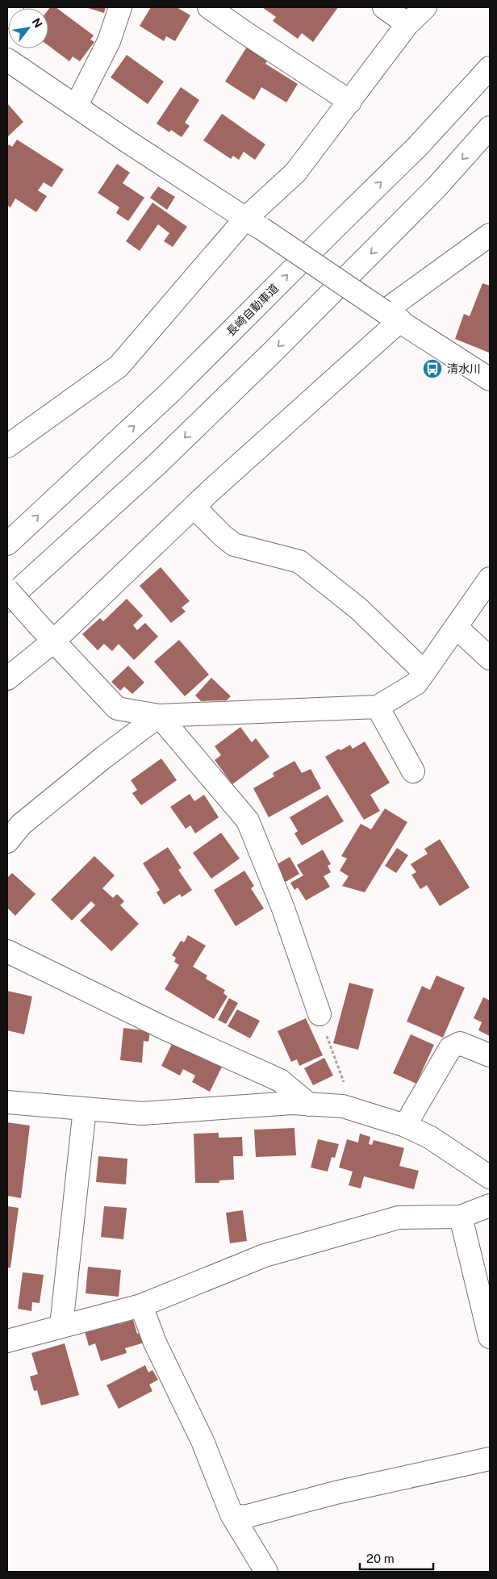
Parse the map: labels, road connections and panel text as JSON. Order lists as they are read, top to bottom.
{
  "streets": {
    "main road": ["長崎自動車道"]
  },
  "places": {
    "bus stop": ["清水川"]
  },
  "scale_bar": "20 m",
  "north": "top right"
}
